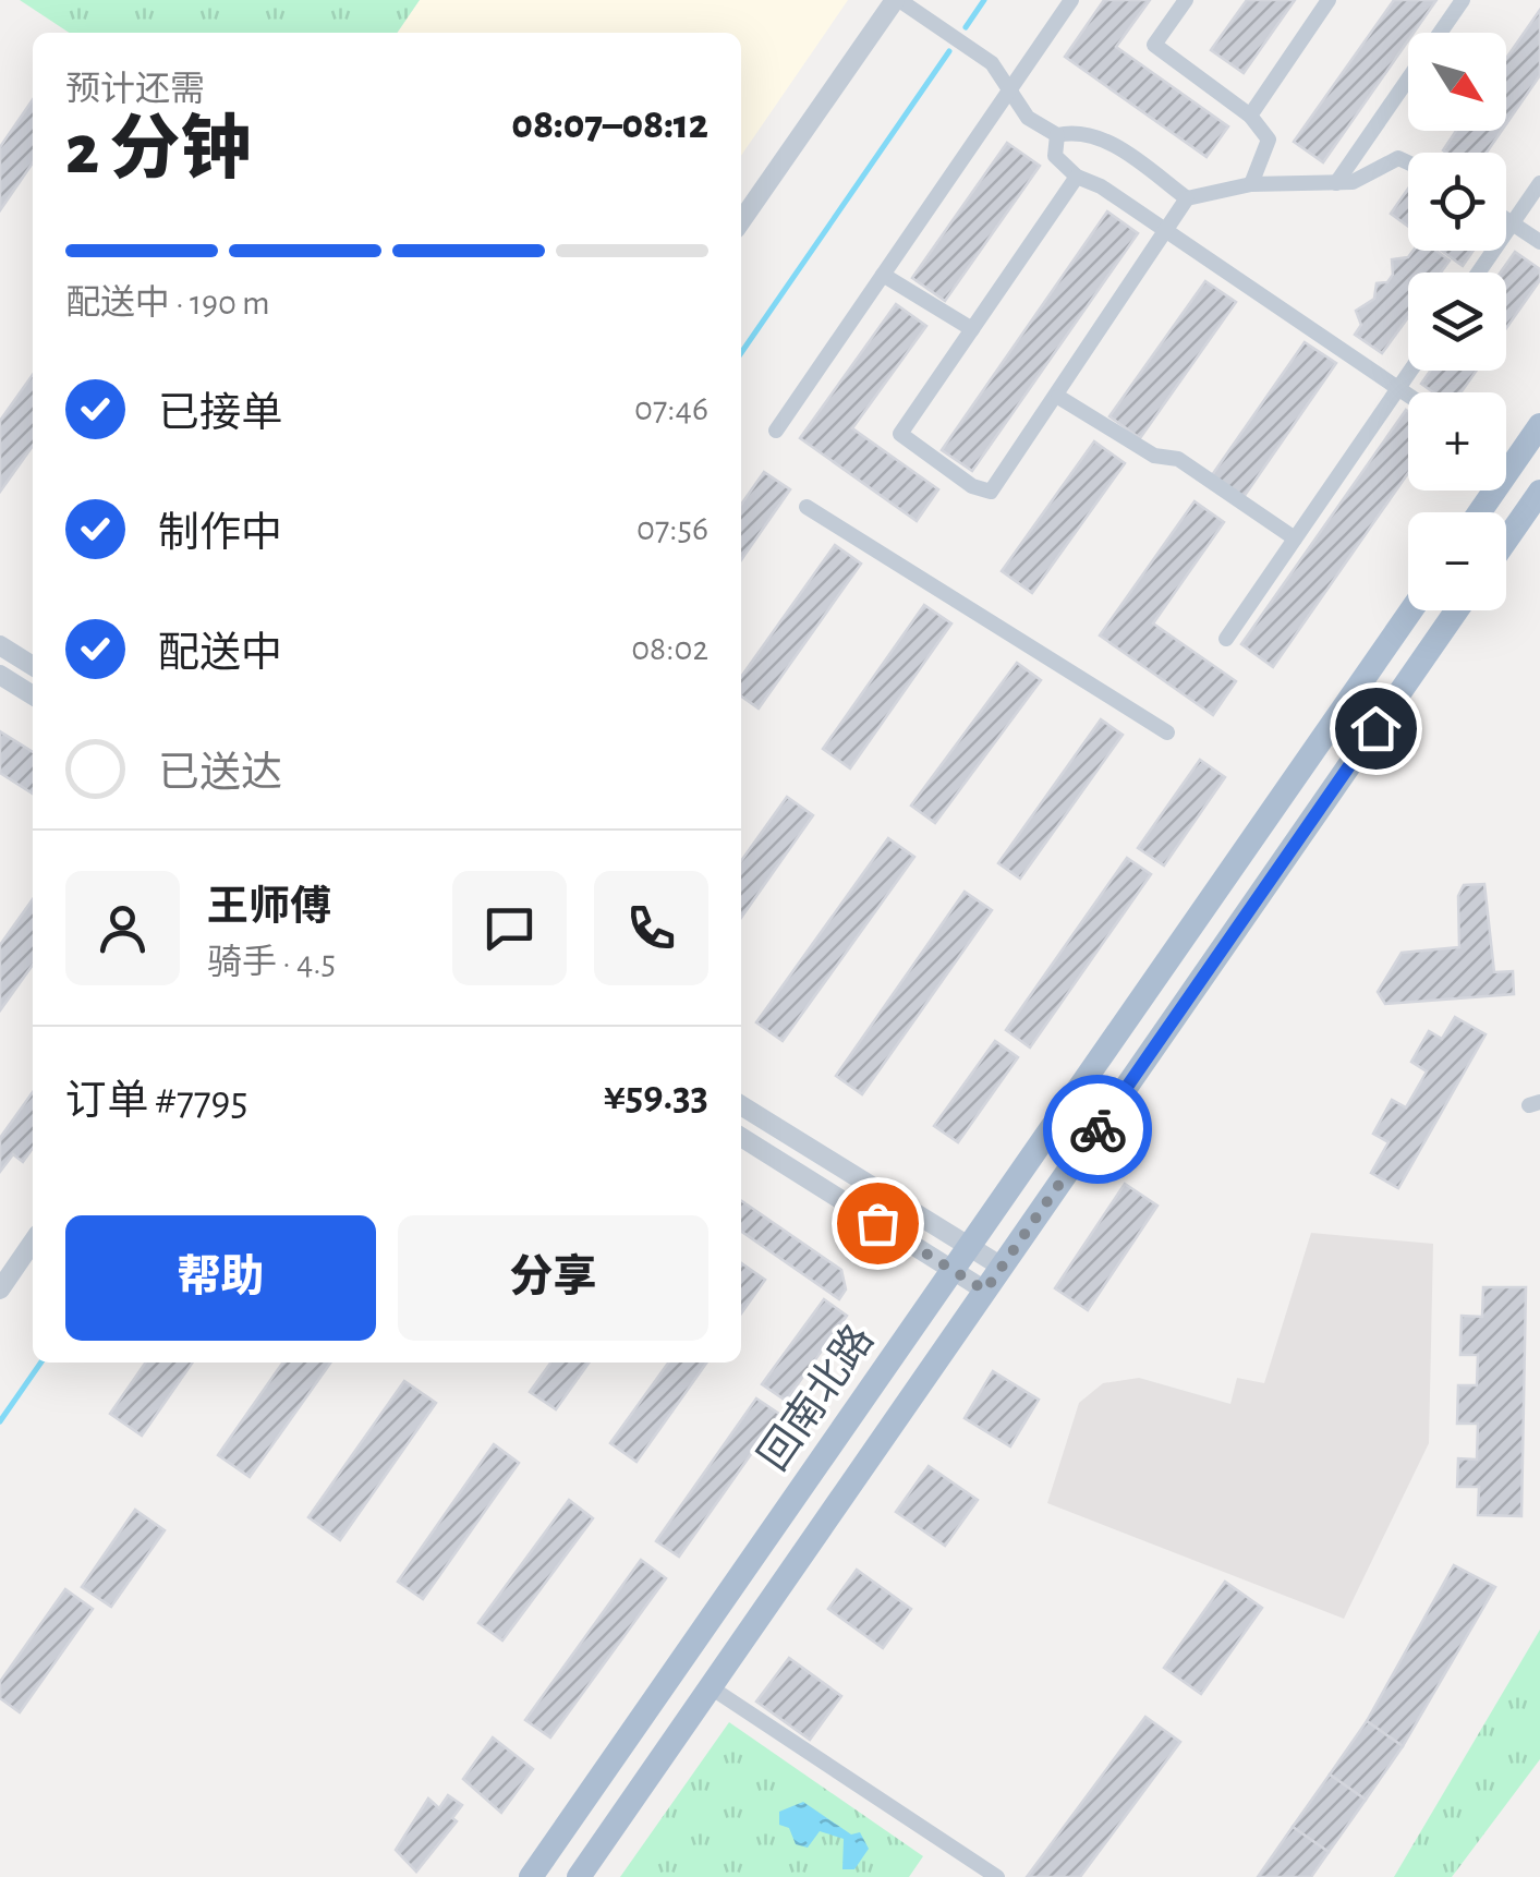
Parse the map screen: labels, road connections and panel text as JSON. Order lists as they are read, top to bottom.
{
  "streets": {
    "main road": ["回南北路"]
  },
  "north": "bottom right",
  "page": {
    "map_buttons": ["+", "−"],
    "heading": ["2 分钟", "预计还需", "08:07–08:12"],
    "panel": [
      "王师傅",
      "骑手 · 4.5",
      "订单 #7795",
      "¥59.33"
    ],
    "bar": "配送中 · 190 m",
    "list": [
      ["已接单", "07:46"],
      ["制作中", "07:56"],
      ["配送中", "08:02"],
      "已送达"
    ],
    "buttons": ["帮助", "分享"]
  }
}
